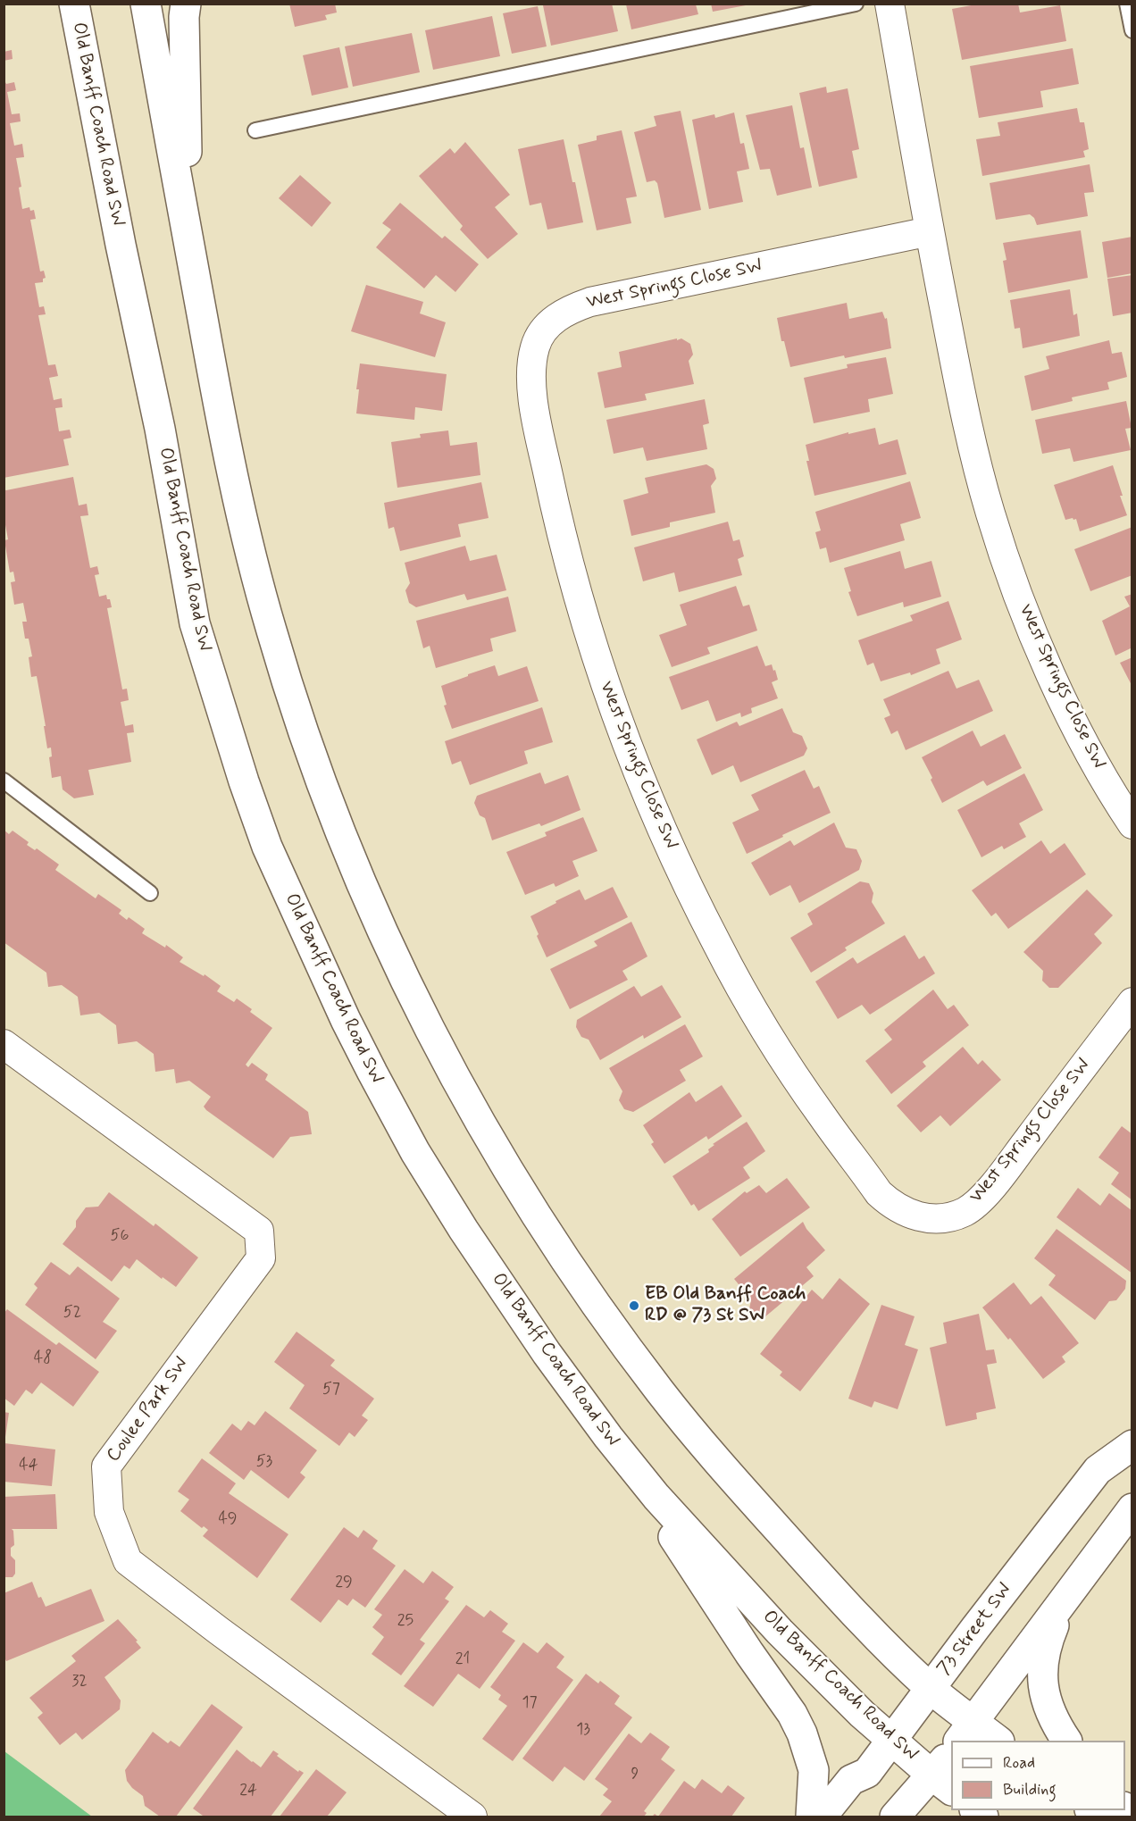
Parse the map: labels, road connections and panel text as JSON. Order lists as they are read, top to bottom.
{
  "streets": {
    "main road": ["Old Banff Coach Road SW", "73 Street SW"],
    "street": ["West Springs Close SW", "Coulee Park SW"]
  },
  "crossings": [
    ["Old Banff Coach Road SW", "73 Street SW"]
  ],
  "places": ["EB Old Banff Coach RD @ 73 St SW"],
  "house_numbers": [
    "56",
    "52",
    "48",
    "57",
    "53",
    "44",
    "49",
    "29",
    "25",
    "21",
    "32",
    "17",
    "13",
    "9",
    "24"
  ],
  "legend": ["Road", "Building"]
}
